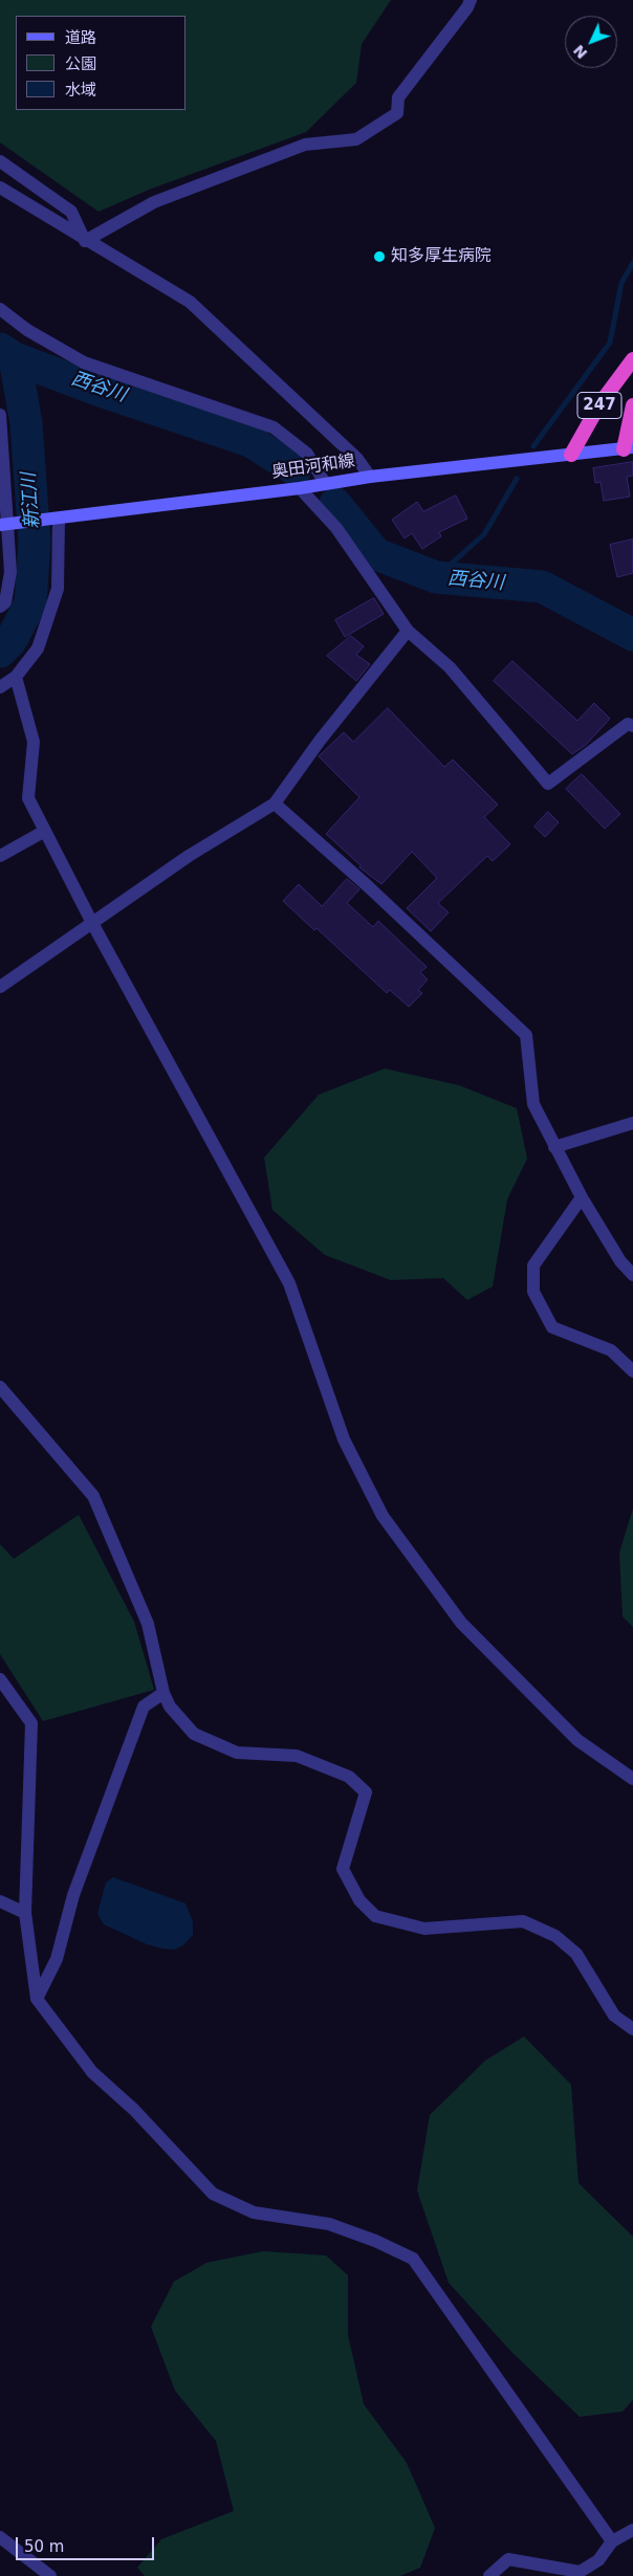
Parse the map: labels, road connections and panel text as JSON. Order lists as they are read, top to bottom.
{
  "streets": {
    "highway": ["247"],
    "main road": ["奥田河和線"]
  },
  "crossings": [
    ["247", "奥田河和線"]
  ],
  "water": ["西谷川", "新江川"],
  "places": ["知多厚生病院"],
  "legend": ["道路", "公園", "水域"],
  "scale_bar": "50 m",
  "north": "bottom left"
}
